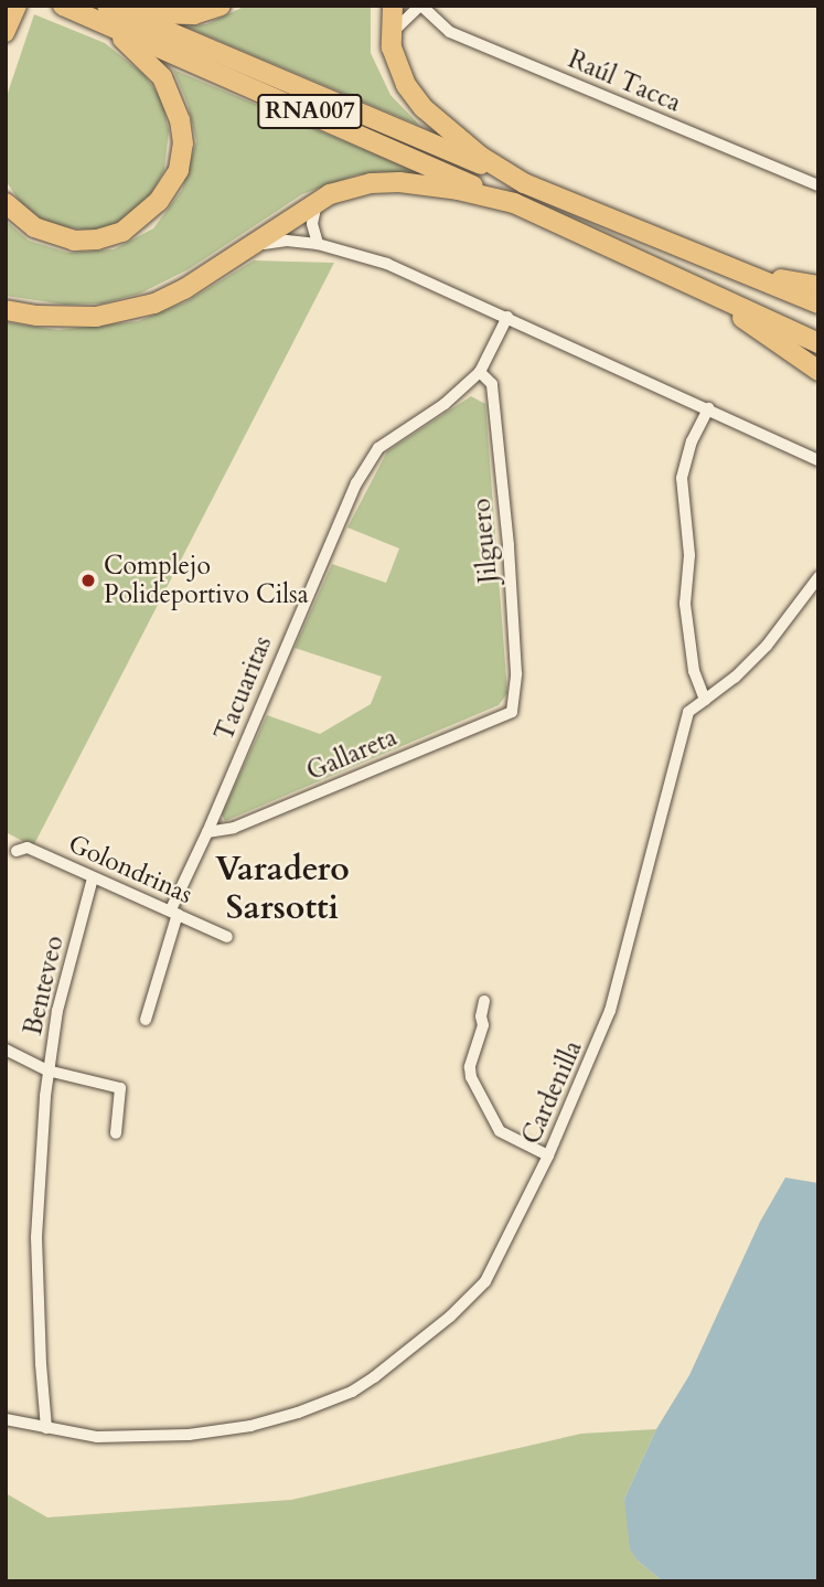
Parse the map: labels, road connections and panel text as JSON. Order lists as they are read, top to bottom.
{
  "streets": {
    "highway": ["RNA007"],
    "street": [
      "Raúl Tacca",
      "Jilguero",
      "Tacuaritas",
      "Gallareta",
      "Golondrinas",
      "Benteveo",
      "Cardenilla"
    ]
  },
  "crossings": [
    ["Jilguero", "Tacuaritas"],
    ["Jilguero", "Gallareta"],
    ["Tacuaritas", "Gallareta"],
    ["Tacuaritas", "Golondrinas"],
    ["Golondrinas", "Benteveo"],
    ["Benteveo", "Cardenilla"]
  ],
  "districts": ["Varadero Sarsotti"],
  "places": ["Complejo Polideportivo Cilsa"]
}
